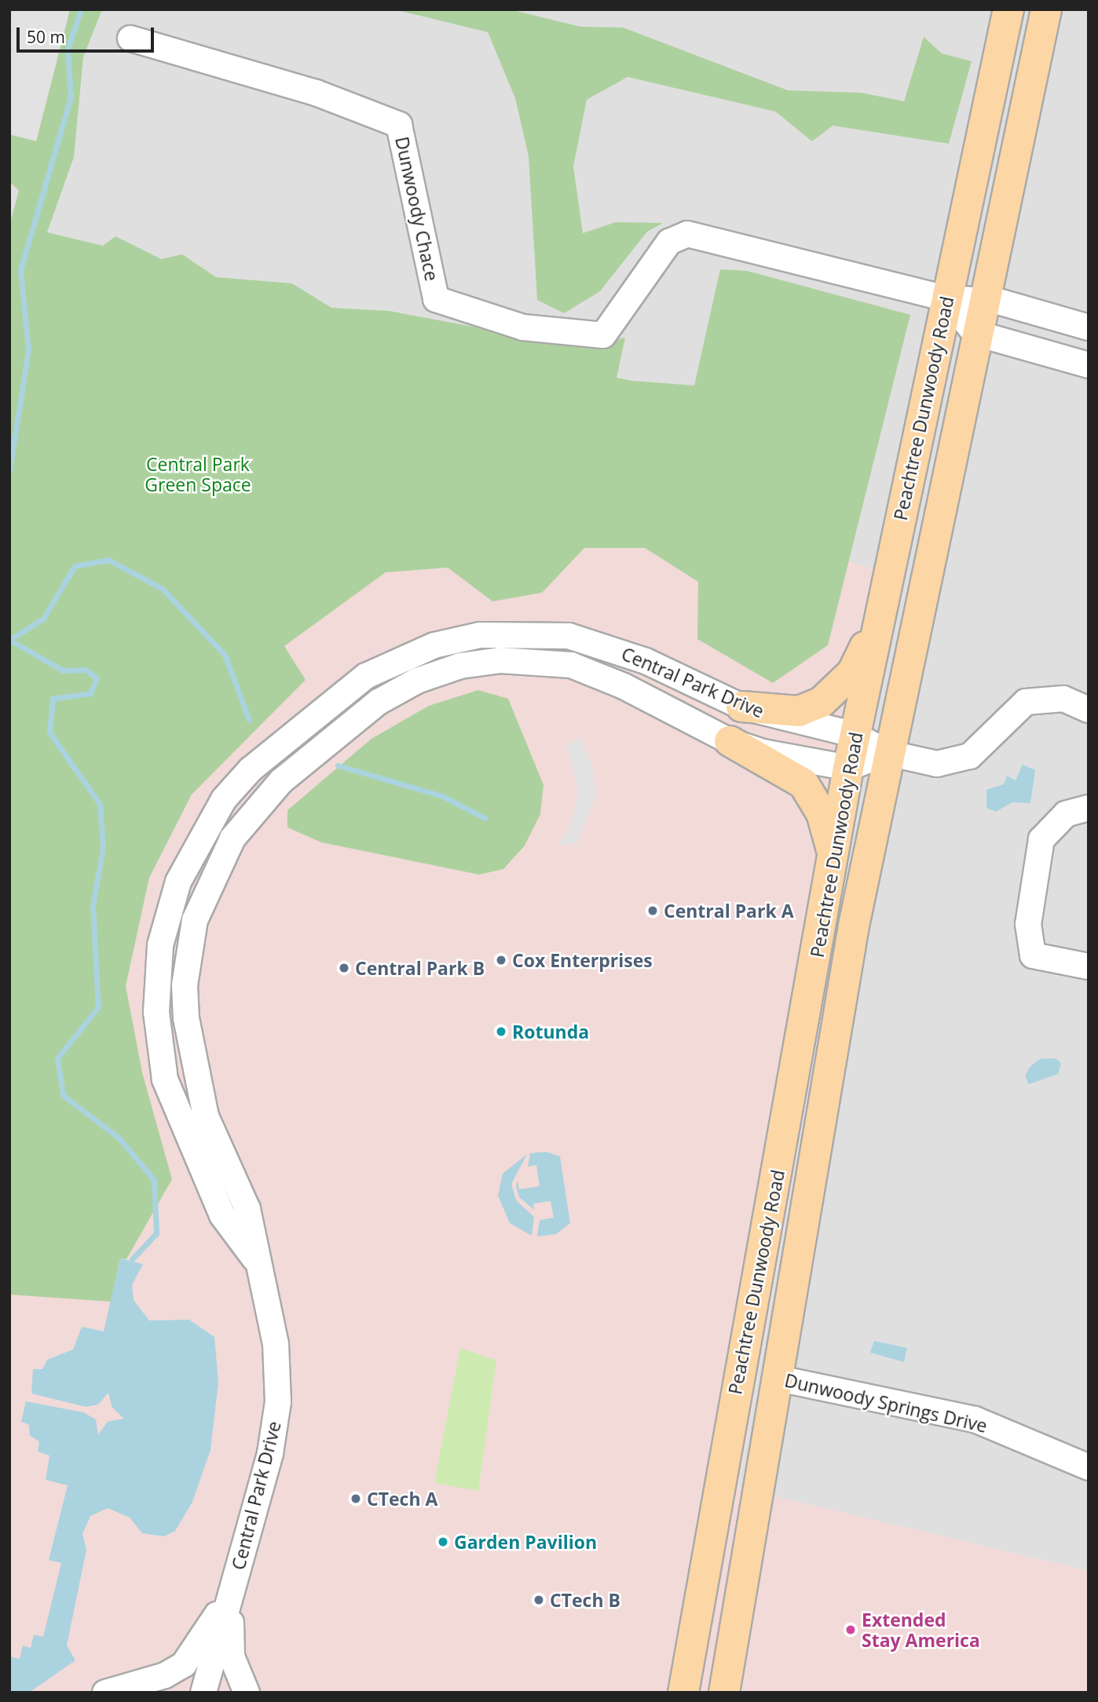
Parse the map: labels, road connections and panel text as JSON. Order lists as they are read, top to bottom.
{
  "streets": {
    "main road": ["Peachtree Dunwoody Road"],
    "street": ["Dunwoody Chace", "Central Park Drive", "Dunwoody Springs Drive"]
  },
  "crossings": [
    ["Dunwoody Chace", "Peachtree Dunwoody Road"],
    ["Peachtree Dunwoody Road", "Central Park Drive"],
    ["Peachtree Dunwoody Road", "Dunwoody Springs Drive"]
  ],
  "parks": ["Central Park Green Space"],
  "places": [
    "Central Park A",
    "Cox Enterprises",
    "Central Park B",
    "Rotunda",
    "CTech A",
    "Garden Pavilion",
    "CTech B",
    "Extended Stay America"
  ],
  "scale_bar": "50 m"
}
